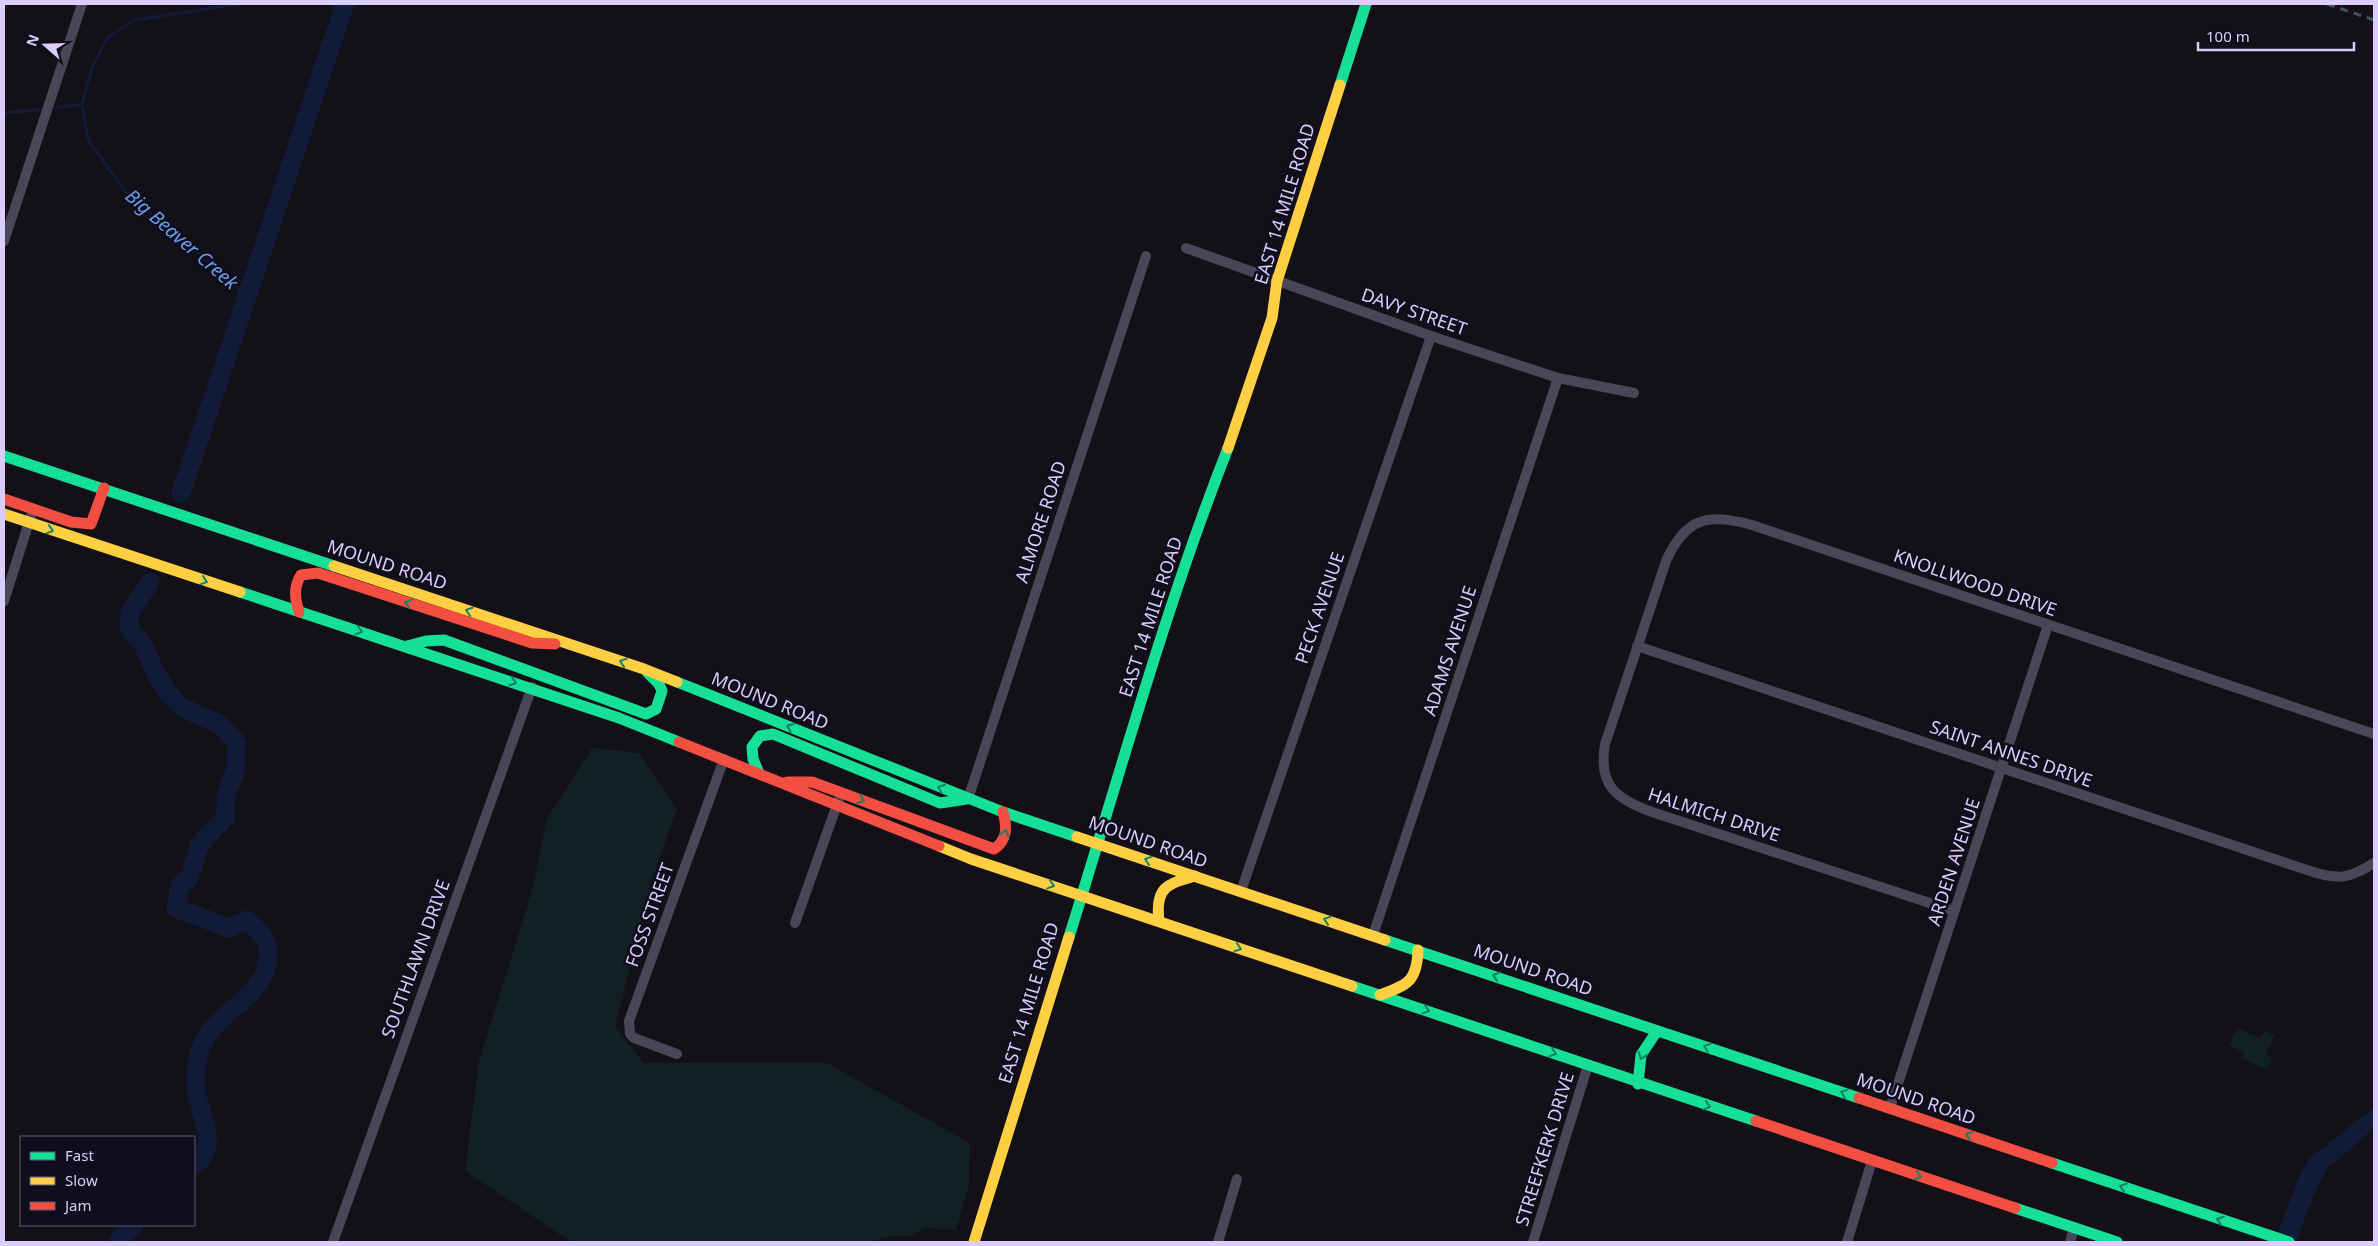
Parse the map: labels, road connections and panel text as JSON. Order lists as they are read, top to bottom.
{
  "streets": {
    "main road": ["EAST 14 MILE ROAD", "MOUND ROAD"],
    "street": [
      "DAVY STREET",
      "ALMORE ROAD",
      "KNOLLWOOD DRIVE",
      "PECK AVENUE",
      "ADAMS AVENUE",
      "SAINT ANNES DRIVE",
      "HALMICH DRIVE",
      "ARDEN AVENUE",
      "FOSS STREET",
      "SOUTHLAWN DRIVE",
      "STREEFKERK DRIVE"
    ]
  },
  "crossings": [
    ["EAST 14 MILE ROAD", "DAVY STREET"],
    ["EAST 14 MILE ROAD", "MOUND ROAD"],
    ["DAVY STREET", "PECK AVENUE"],
    ["DAVY STREET", "ADAMS AVENUE"],
    ["ALMORE ROAD", "MOUND ROAD"],
    ["MOUND ROAD", "PECK AVENUE"],
    ["MOUND ROAD", "ADAMS AVENUE"],
    ["MOUND ROAD", "ARDEN AVENUE"],
    ["KNOLLWOOD DRIVE", "SAINT ANNES DRIVE"],
    ["KNOLLWOOD DRIVE", "HALMICH DRIVE"],
    ["KNOLLWOOD DRIVE", "ARDEN AVENUE"],
    ["SAINT ANNES DRIVE", "HALMICH DRIVE"],
    ["SAINT ANNES DRIVE", "ARDEN AVENUE"],
    ["HALMICH DRIVE", "ARDEN AVENUE"]
  ],
  "water": ["Big Beaver Creek"],
  "legend": ["Fast", "Slow", "Jam"],
  "scale_bar": "100 m",
  "north": "left"
}
